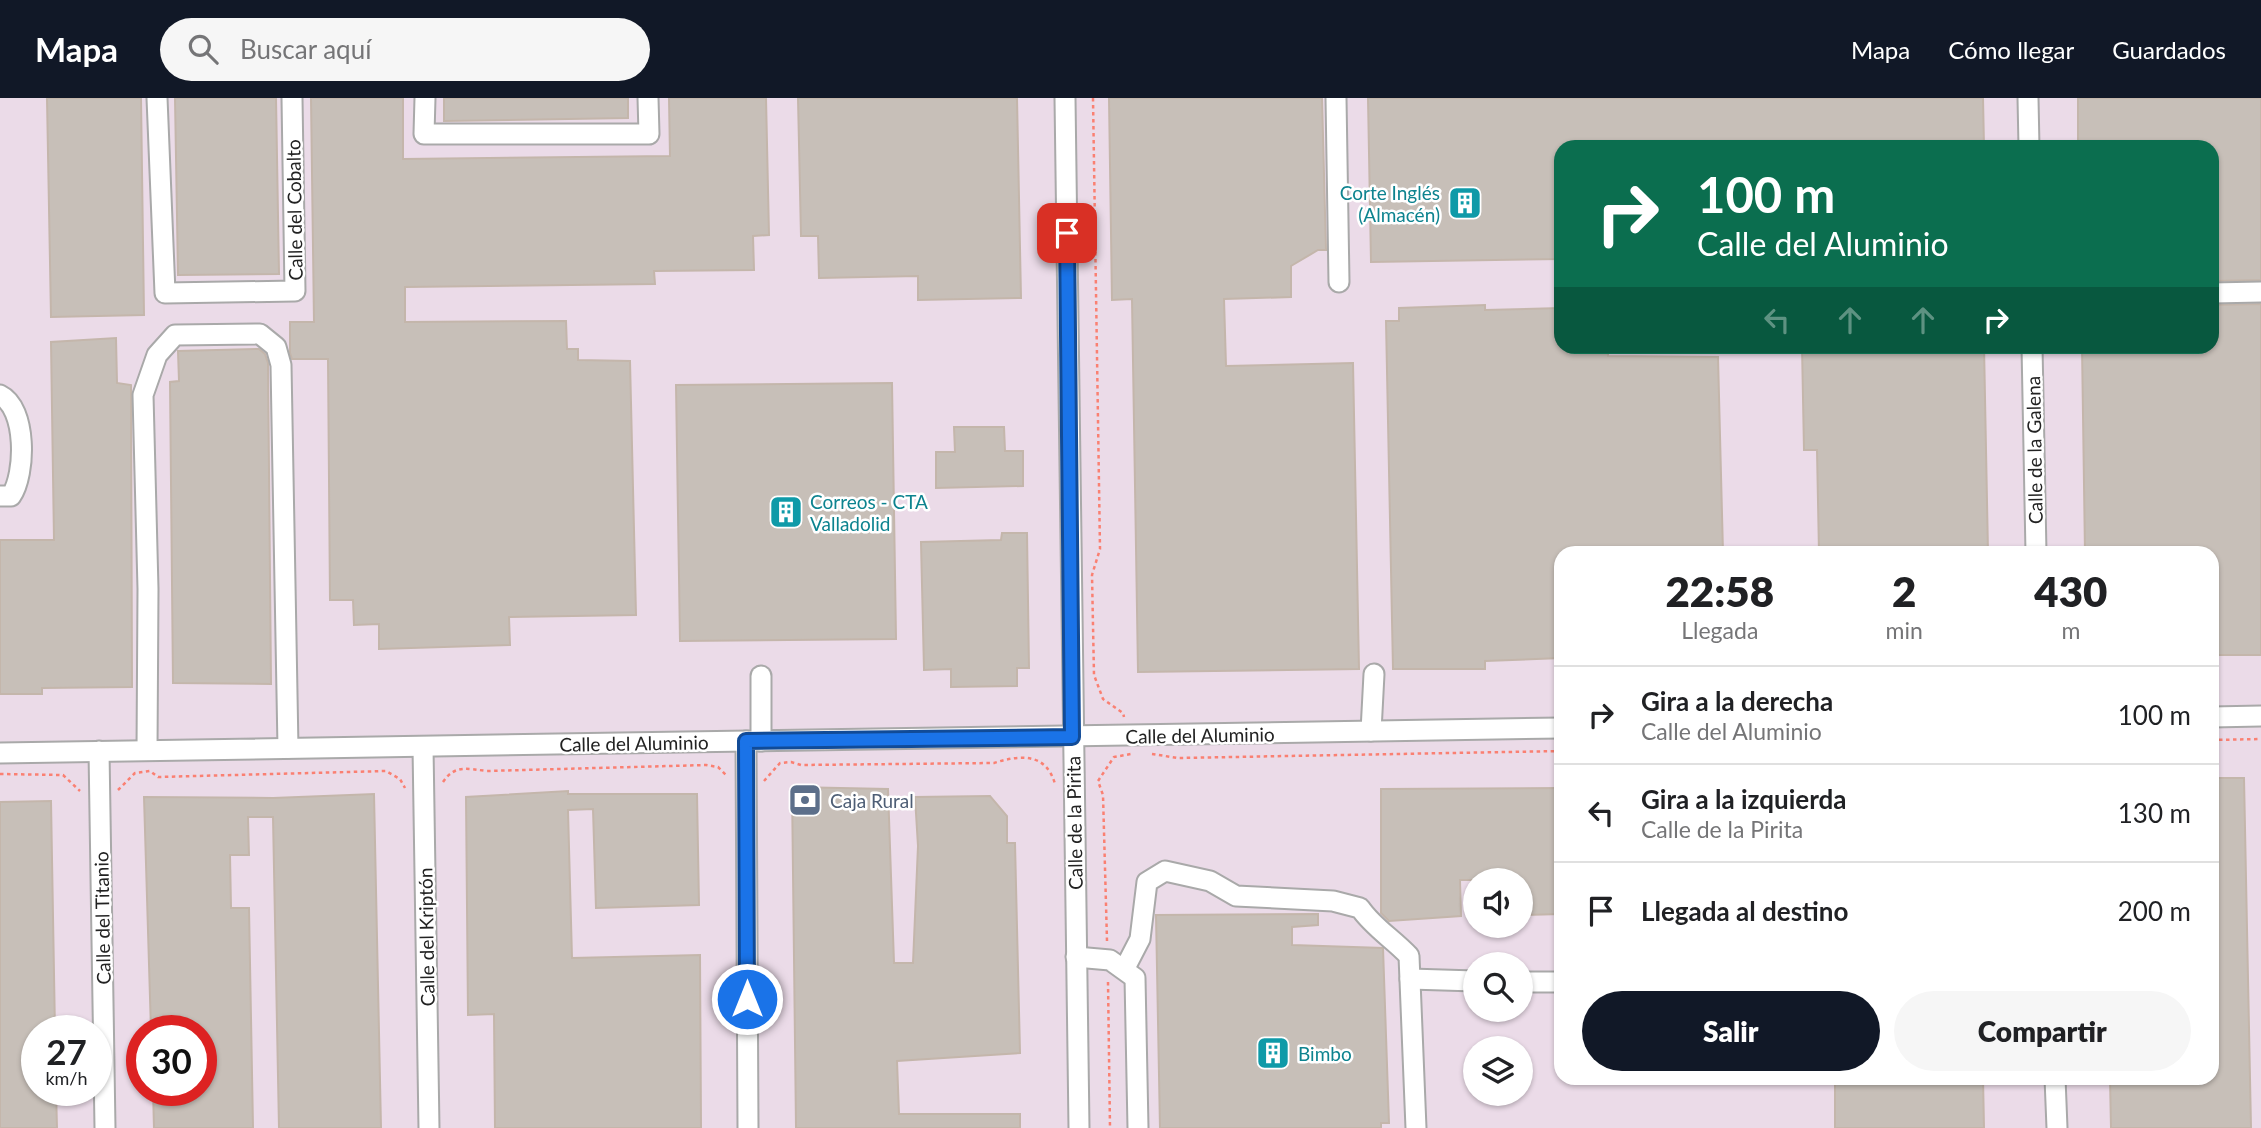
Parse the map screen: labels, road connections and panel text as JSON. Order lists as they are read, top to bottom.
{
  "streets": {
    "street": [
      "Calle del Cobalto",
      "Calle de la Galena",
      "Calle del Aluminio",
      "Calle de la Pirita",
      "Calle del Titanio",
      "Calle del Kriptón"
    ]
  },
  "crossings": [
    ["Calle del Aluminio", "Calle de la Pirita"],
    ["Calle del Aluminio", "Calle del Titanio"],
    ["Calle del Aluminio", "Calle del Kriptón"]
  ],
  "places": {
    "building": ["Corte Inglés (Almacén)", "Correos - CTA Valladolid", "Bimbo"],
    "bank": ["Caja Rural"]
  },
  "page": {
    "header": "Mapa",
    "search": "Buscar aquí",
    "nav": ["Mapa", "Cómo llegar", "Guardados"],
    "turn": ["100 m", "Calle del Aluminio"],
    "eta": [
      "22:58",
      "Llegada",
      "2",
      "min",
      "430",
      "m"
    ],
    "list": [
      {
        "name": "Gira a la derecha",
        "note": "Calle del Aluminio",
        "value": "100 m"
      },
      {
        "name": "Gira a la izquierda",
        "note": "Calle de la Pirita",
        "value": "130 m"
      },
      {
        "name": "Llegada al destino",
        "value": "200 m"
      }
    ],
    "buttons": ["Salir", "Compartir"],
    "speed": "27 km/h",
    "limit": "30"
  }
}
